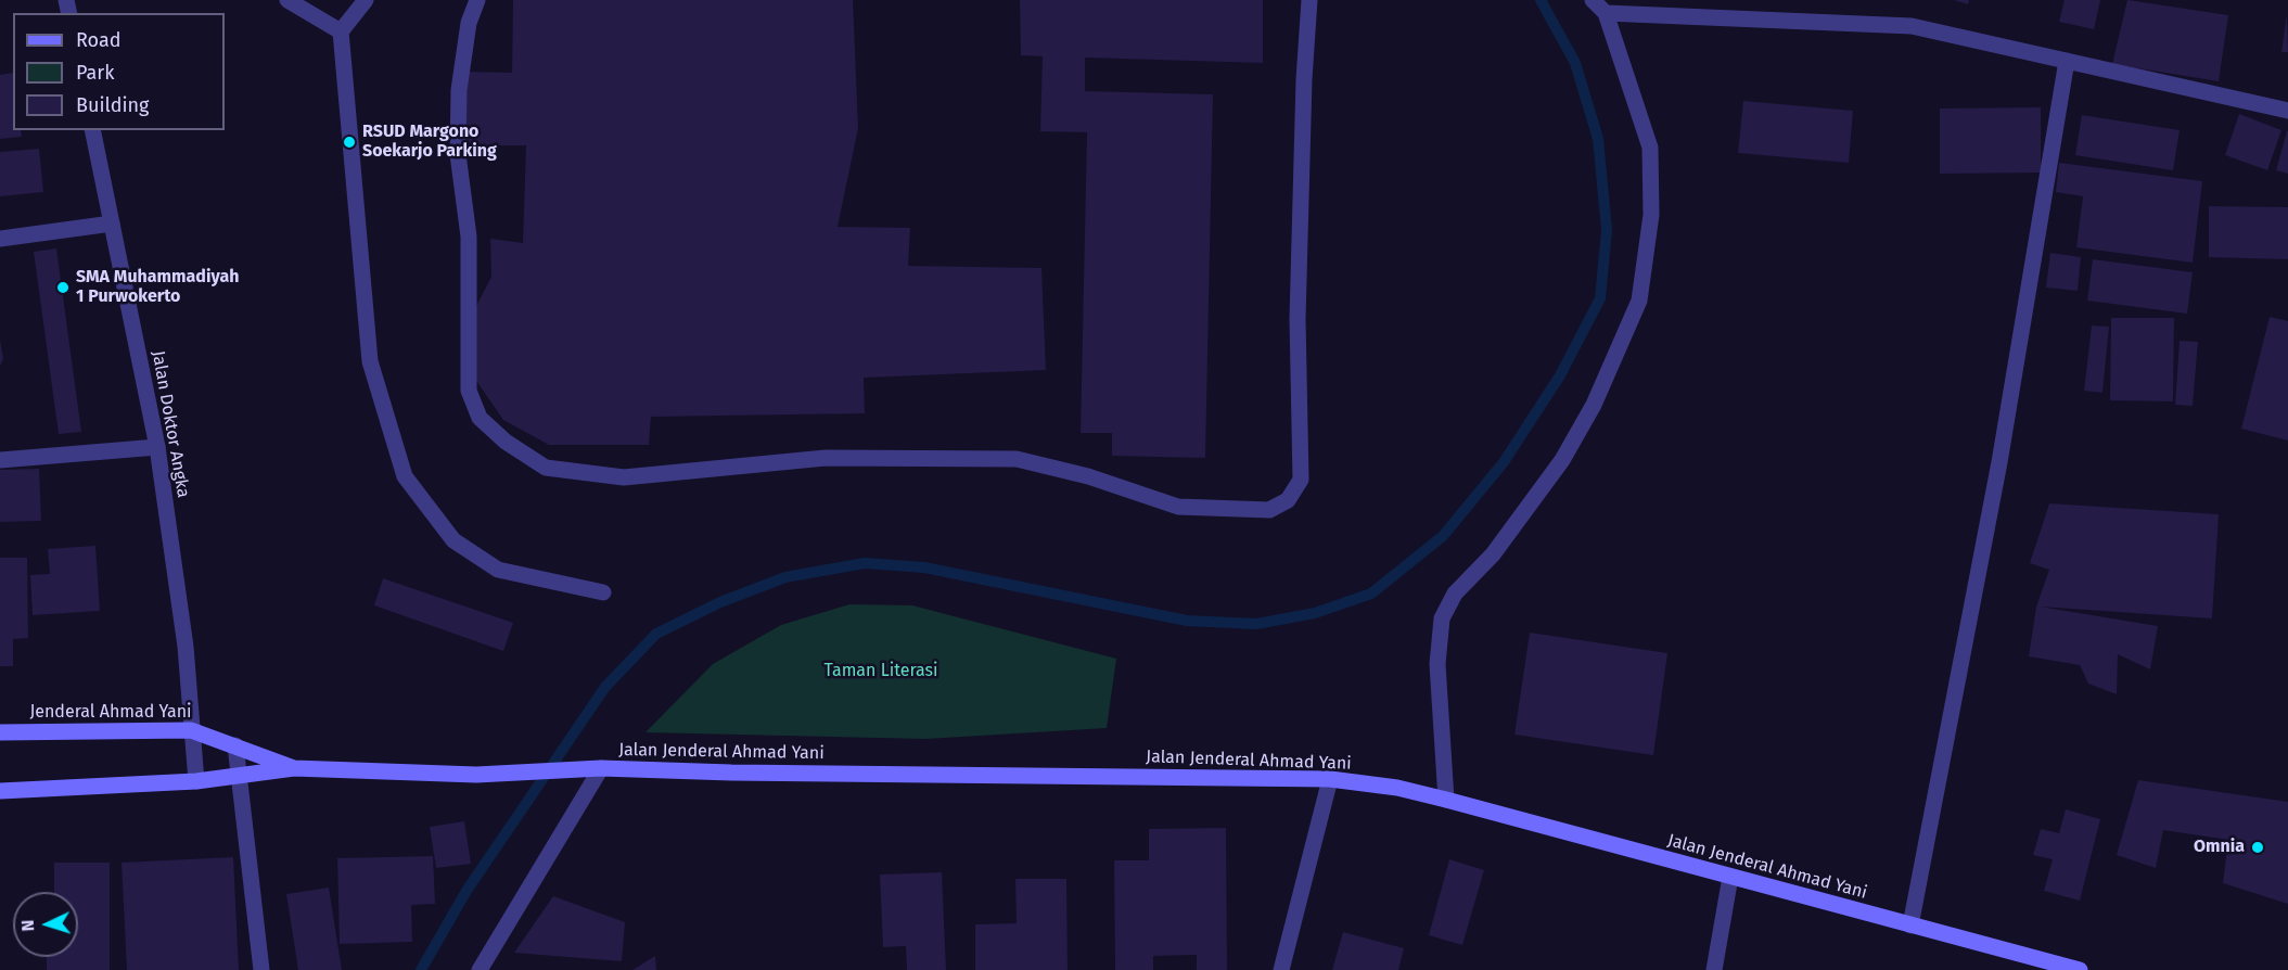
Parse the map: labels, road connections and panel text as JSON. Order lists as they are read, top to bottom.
{
  "streets": {
    "main road": ["Jenderal Ahmad Yani", "Jalan Jenderal Ahmad Yani"],
    "street": ["Jalan Doktor Angka"]
  },
  "crossings": [
    ["Jalan Doktor Angka", "Jenderal Ahmad Yani"],
    ["Jenderal Ahmad Yani", "Jalan Jenderal Ahmad Yani"]
  ],
  "parks": ["Taman Literasi"],
  "places": ["RSUD Margono Soekarjo Parking", "SMA Muhammadiyah 1 Purwokerto", "Omnia"],
  "legend": ["Road", "Park", "Building"],
  "north": "left"
}
